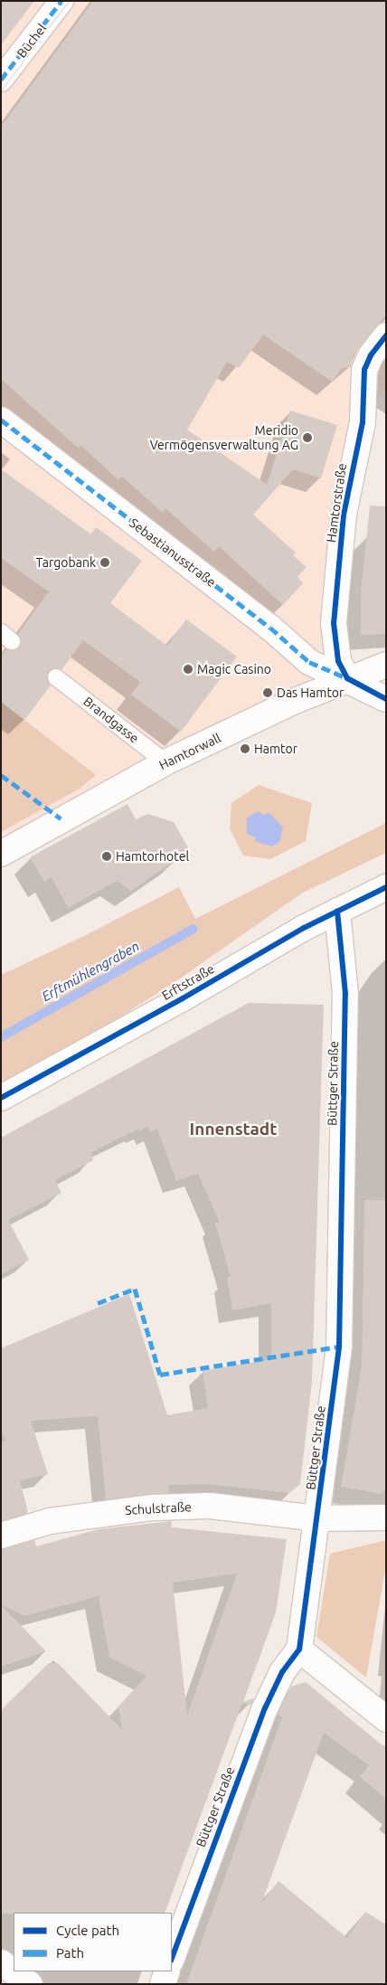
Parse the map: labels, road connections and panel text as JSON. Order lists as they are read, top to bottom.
{
  "streets": {
    "street": [
      "Büchel",
      "Hamtorstraße",
      "Sebastianusstraße",
      "Hamtorwall",
      "Erftstraße",
      "Büttger Straße",
      "Schulstraße"
    ],
    "lane": ["Brandgasse"]
  },
  "crossings": [
    ["Hamtorstraße", "Sebastianusstraße"],
    ["Hamtorstraße", "Hamtorwall"],
    ["Sebastianusstraße", "Hamtorwall"],
    ["Brandgasse", "Hamtorwall"],
    ["Erftstraße", "Büttger Straße"],
    ["Büttger Straße", "Schulstraße"]
  ],
  "districts": ["Innenstadt"],
  "water": ["Erftmühlengraben"],
  "places": [
    "Meridio Vermögensverwaltung AG",
    "Targobank",
    "Magic Casino",
    "Das Hamtor",
    "Hamtor",
    "Hamtorhotel"
  ],
  "legend": ["Cycle path", "Path"]
}
